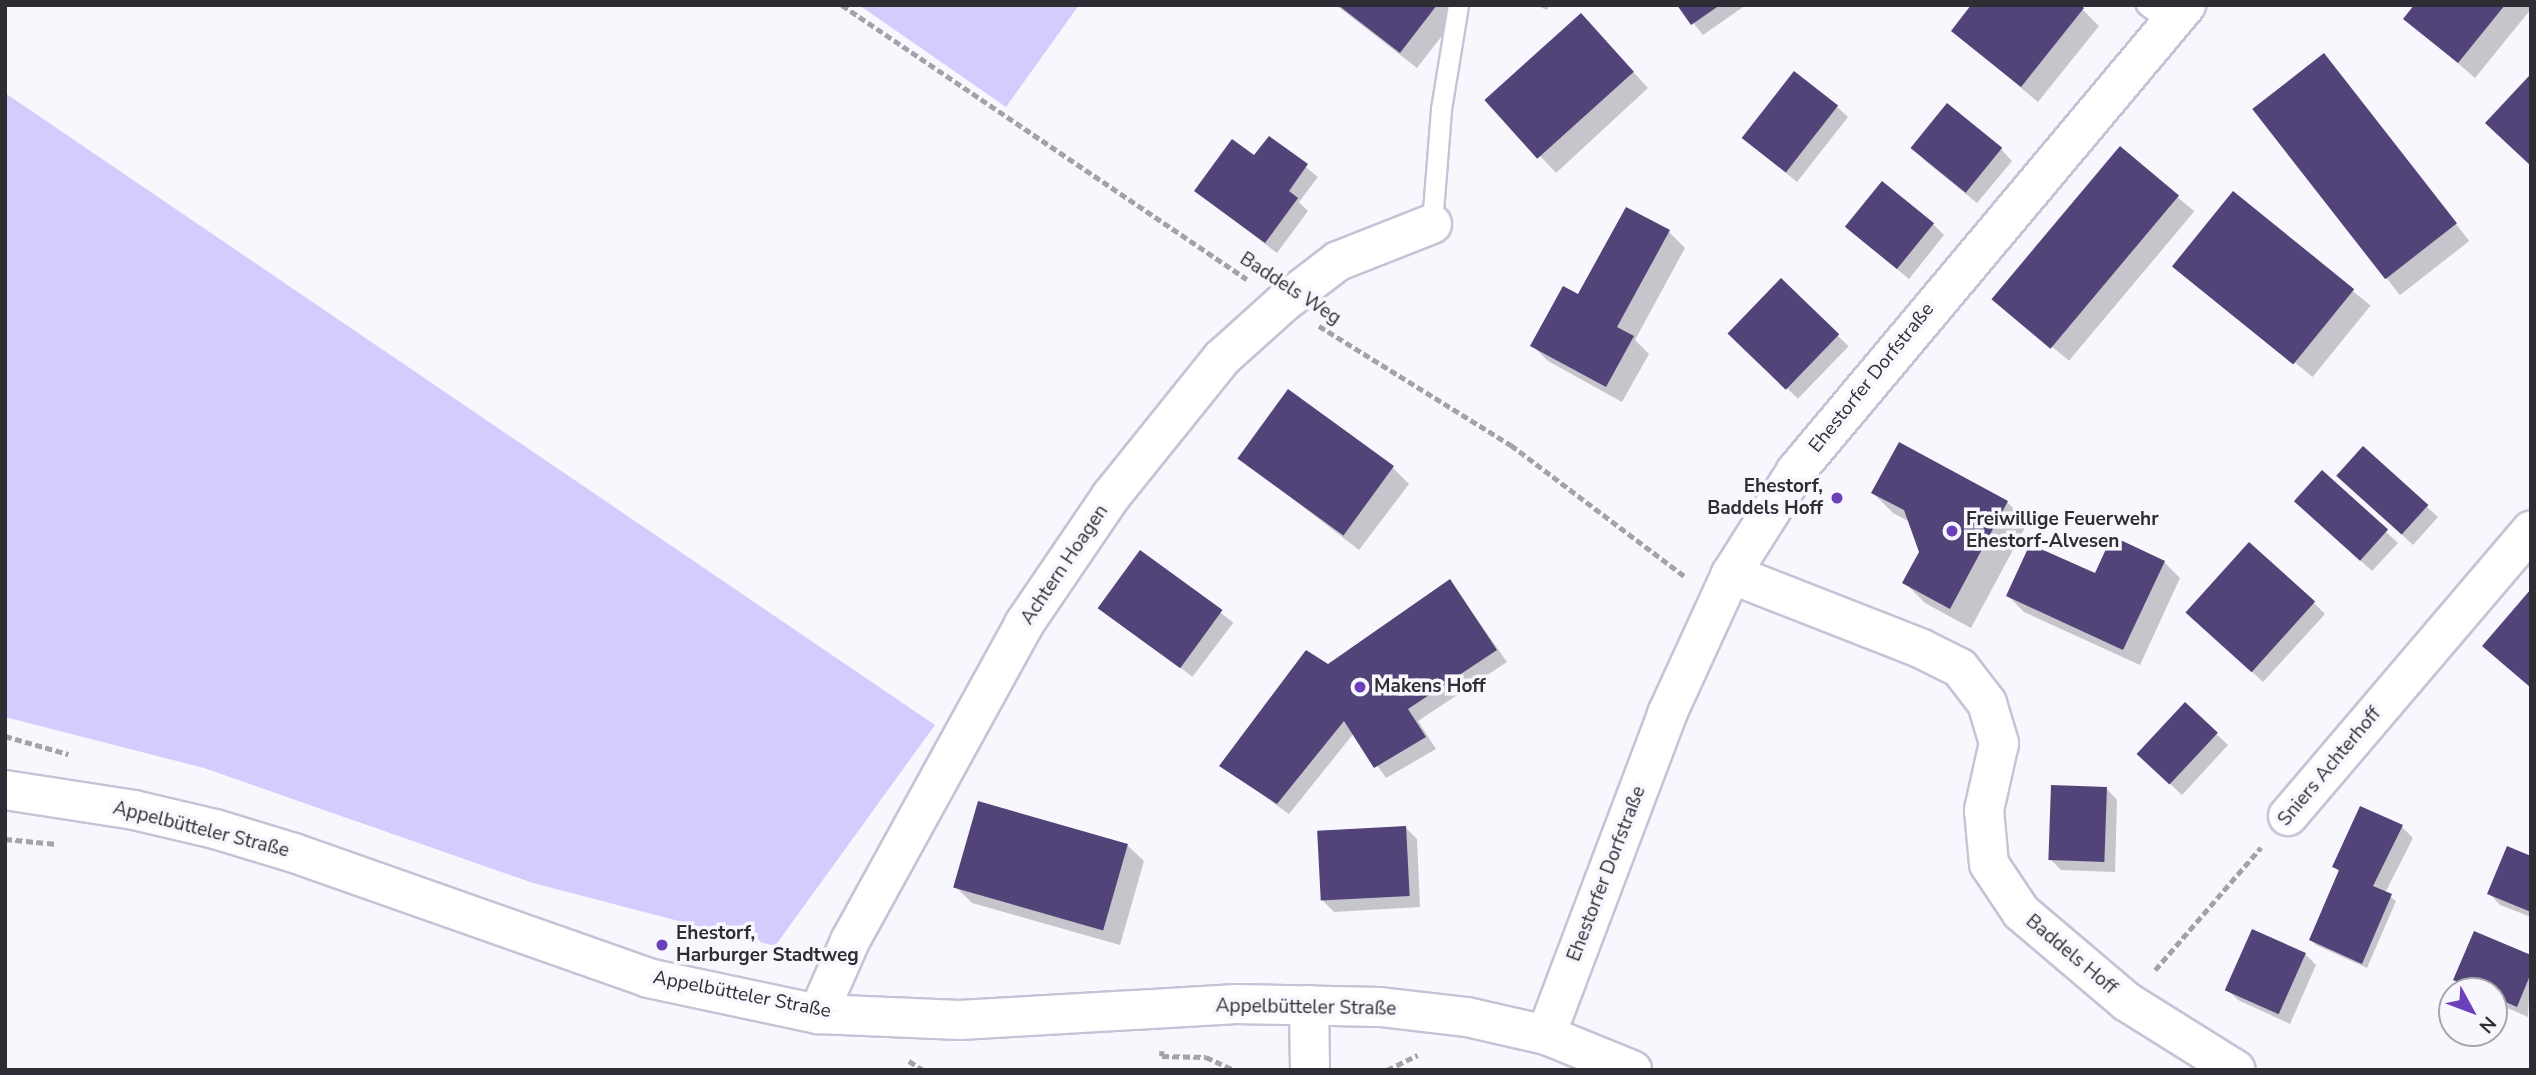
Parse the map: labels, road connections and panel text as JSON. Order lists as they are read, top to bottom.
{
  "streets": {
    "street": [
      "Ehestorfer Dorfstraße",
      "Achtern Hoagen",
      "Sniers Achterhoff",
      "Appelbütteler Straße",
      "Baddels Hoff"
    ],
    "path": ["Baddels Weg"]
  },
  "crossings": [
    ["Baddels Weg", "Ehestorfer Dorfstraße"],
    ["Baddels Weg", "Achtern Hoagen"],
    ["Baddels Weg", "Baddels Hoff"],
    ["Ehestorfer Dorfstraße", "Appelbütteler Straße"],
    ["Ehestorfer Dorfstraße", "Baddels Hoff"],
    ["Achtern Hoagen", "Appelbütteler Straße"],
    ["Sniers Achterhoff", "Baddels Hoff"]
  ],
  "places": [
    "Ehestorf, Baddels Hoff",
    "Freiwillige Feuerwehr Ehestorf-Alvesen",
    "Makens Hoff",
    "Ehestorf, Harburger Stadtweg"
  ],
  "north": "bottom right"
}
